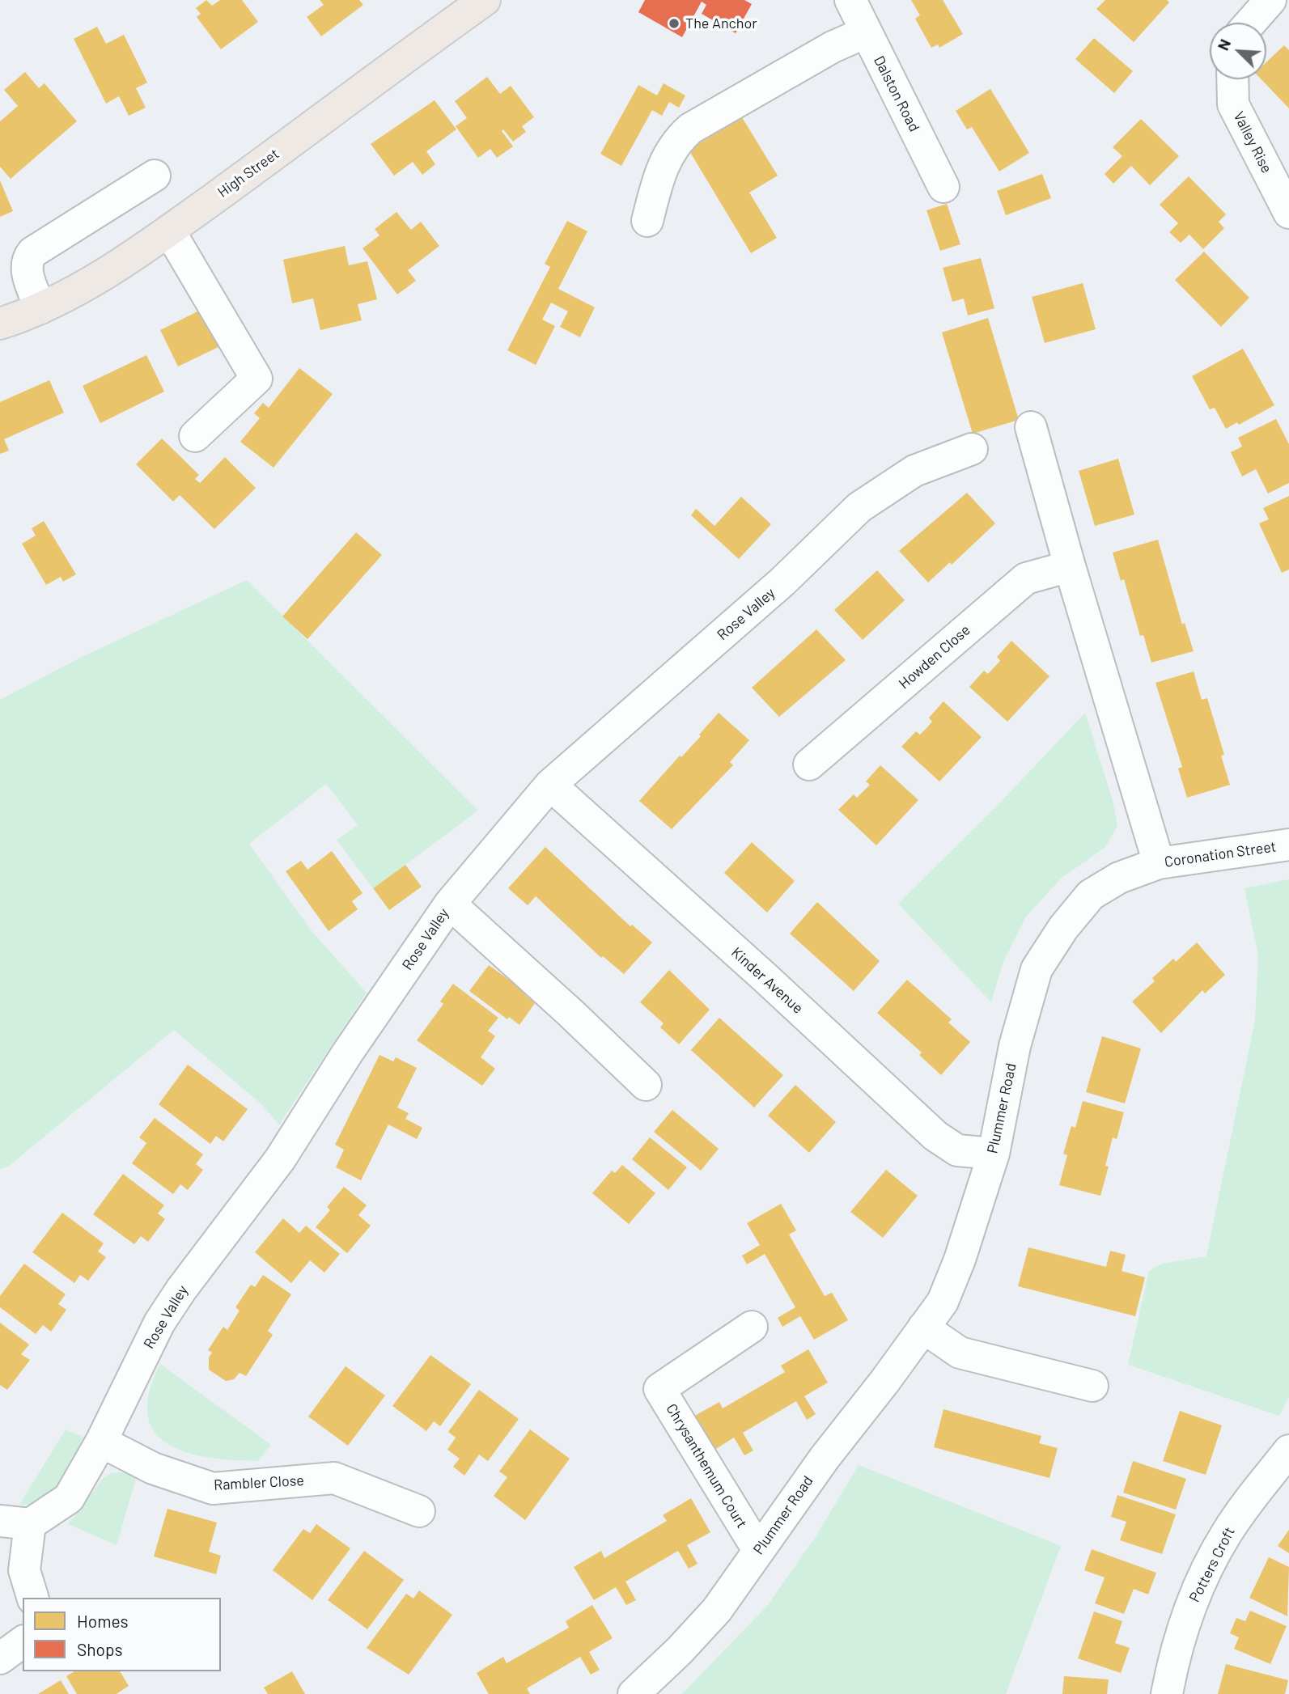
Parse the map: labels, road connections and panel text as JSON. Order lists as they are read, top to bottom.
{
  "streets": {
    "main road": ["High Street"],
    "street": [
      "Dalston Road",
      "Valley Rise",
      "Rose Valley",
      "Howden Close",
      "Coronation Street",
      "Kinder Avenue",
      "Plummer Road",
      "Chrysanthemum Court",
      "Rambler Close",
      "Potters Croft"
    ]
  },
  "crossings": [
    ["Rose Valley", "Kinder Avenue"],
    ["Rose Valley", "Rambler Close"],
    ["Coronation Street", "Plummer Road"],
    ["Kinder Avenue", "Plummer Road"],
    ["Plummer Road", "Chrysanthemum Court"]
  ],
  "places": ["The Anchor"],
  "legend": ["Homes", "Shops"],
  "north": "top left"
}
